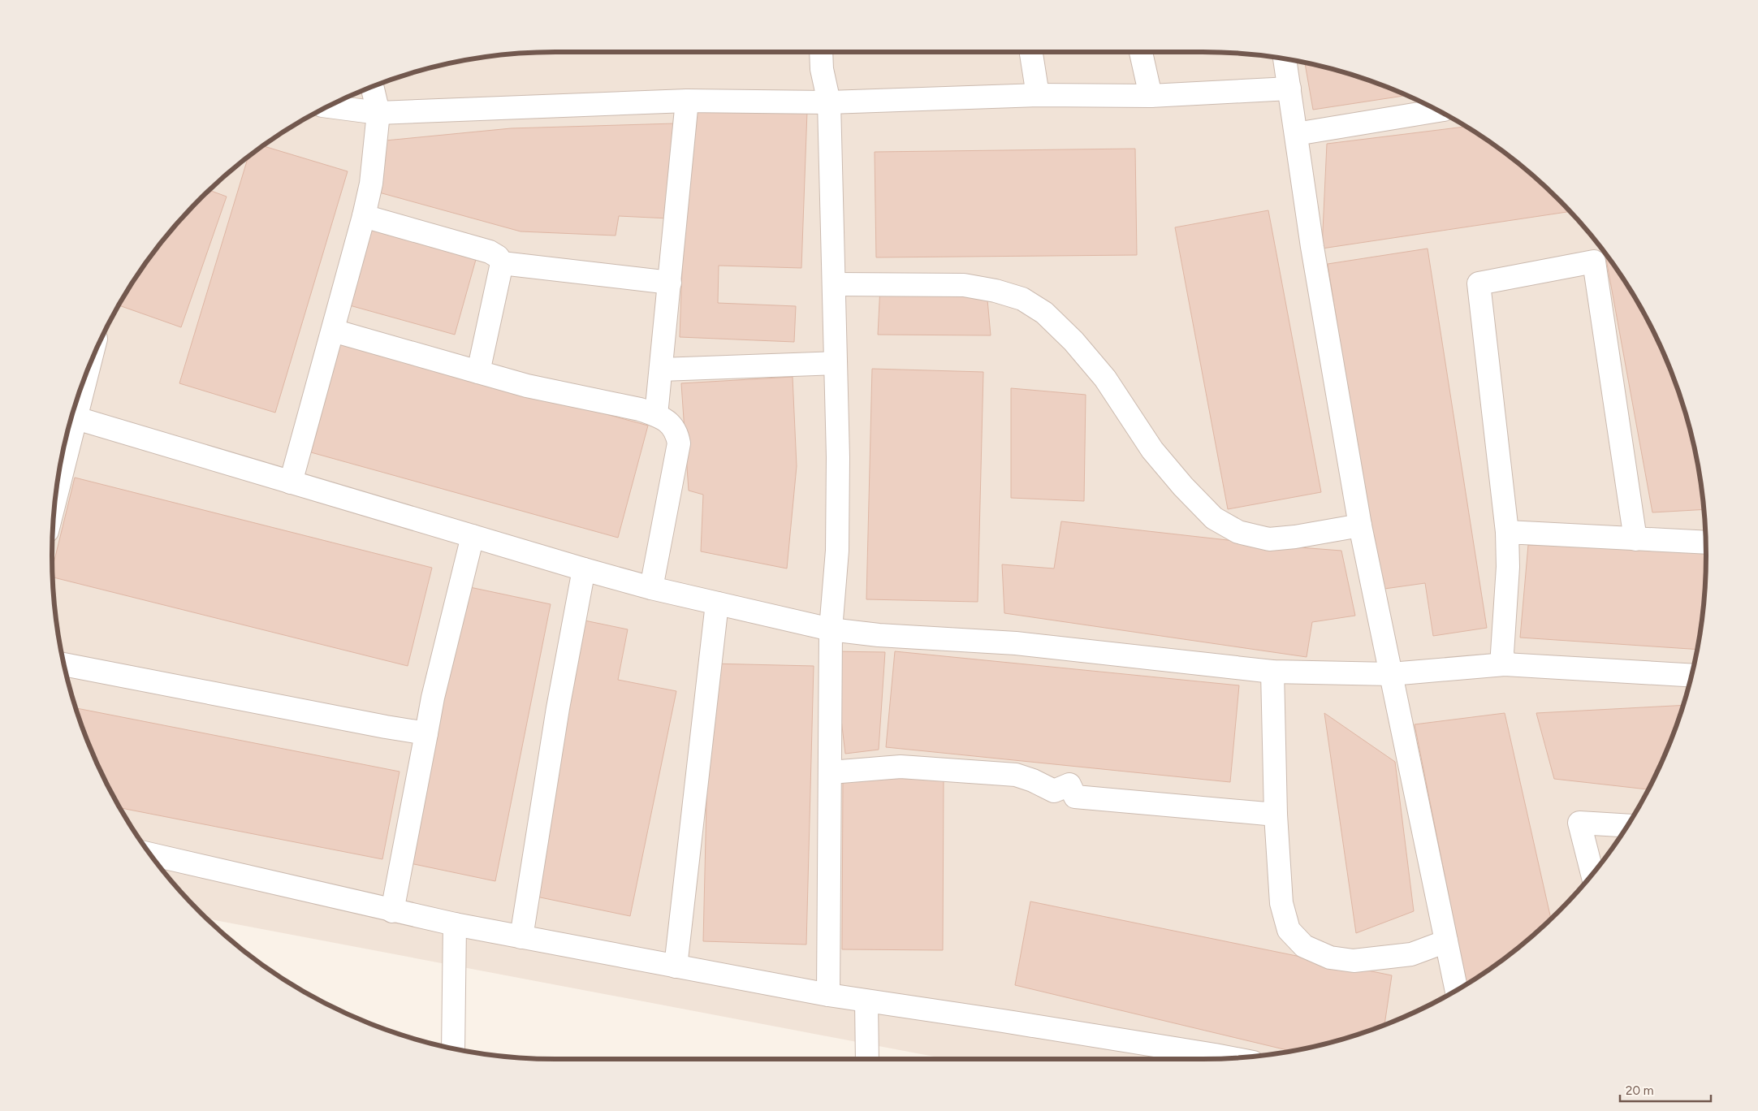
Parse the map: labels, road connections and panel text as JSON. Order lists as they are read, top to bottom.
{
  "scale_bar": "20 m"
}
